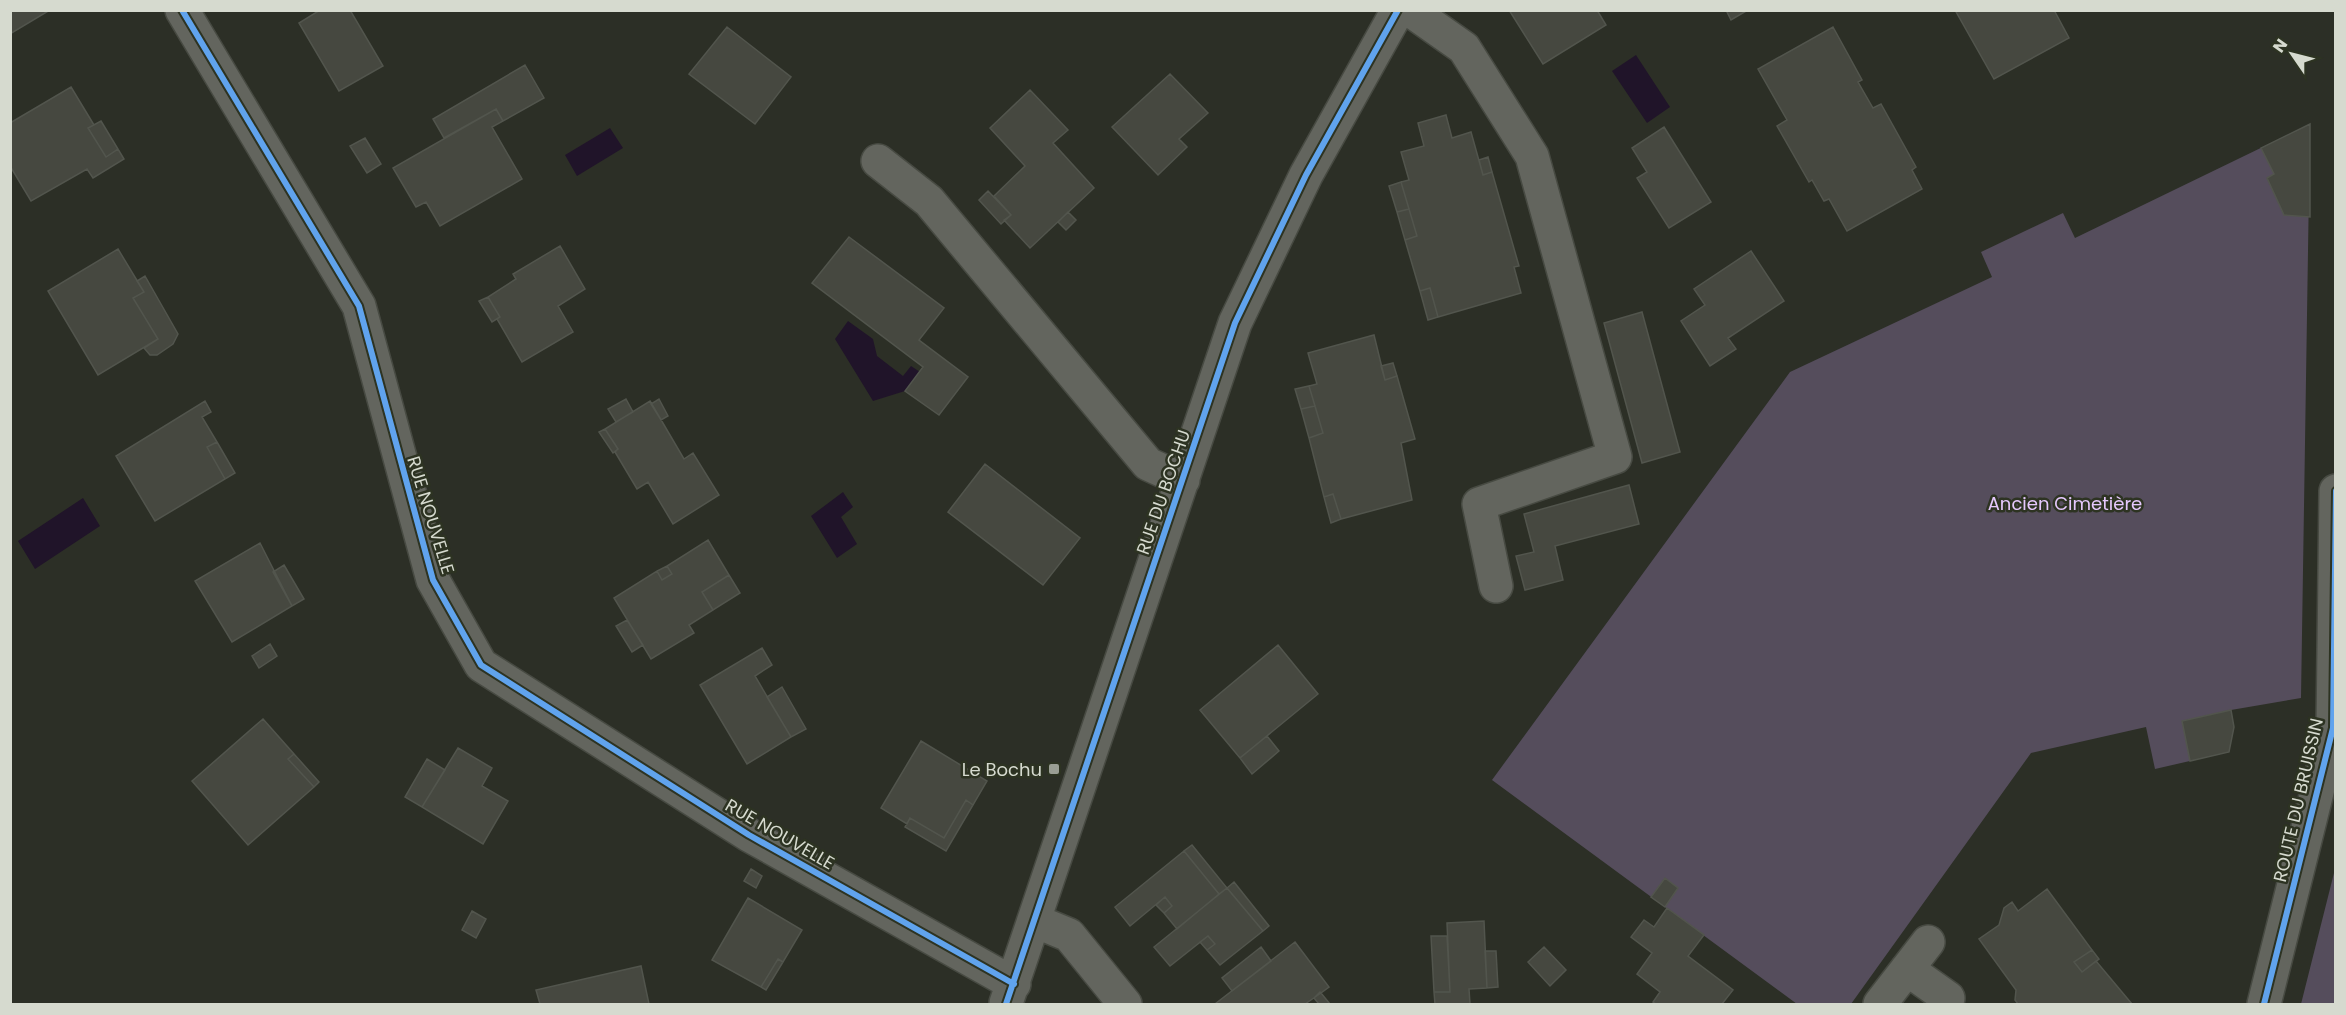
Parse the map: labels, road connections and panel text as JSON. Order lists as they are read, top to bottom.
{
  "streets": {
    "street": ["RUE DU BOCHU", "RUE NOUVELLE", "ROUTE DU BRUISSIN"]
  },
  "crossings": [
    ["RUE DU BOCHU", "RUE NOUVELLE"]
  ],
  "parks": ["Ancien Cimetière"],
  "places": {
    "transit": ["Le Bochu"]
  },
  "north": "top left"
}
